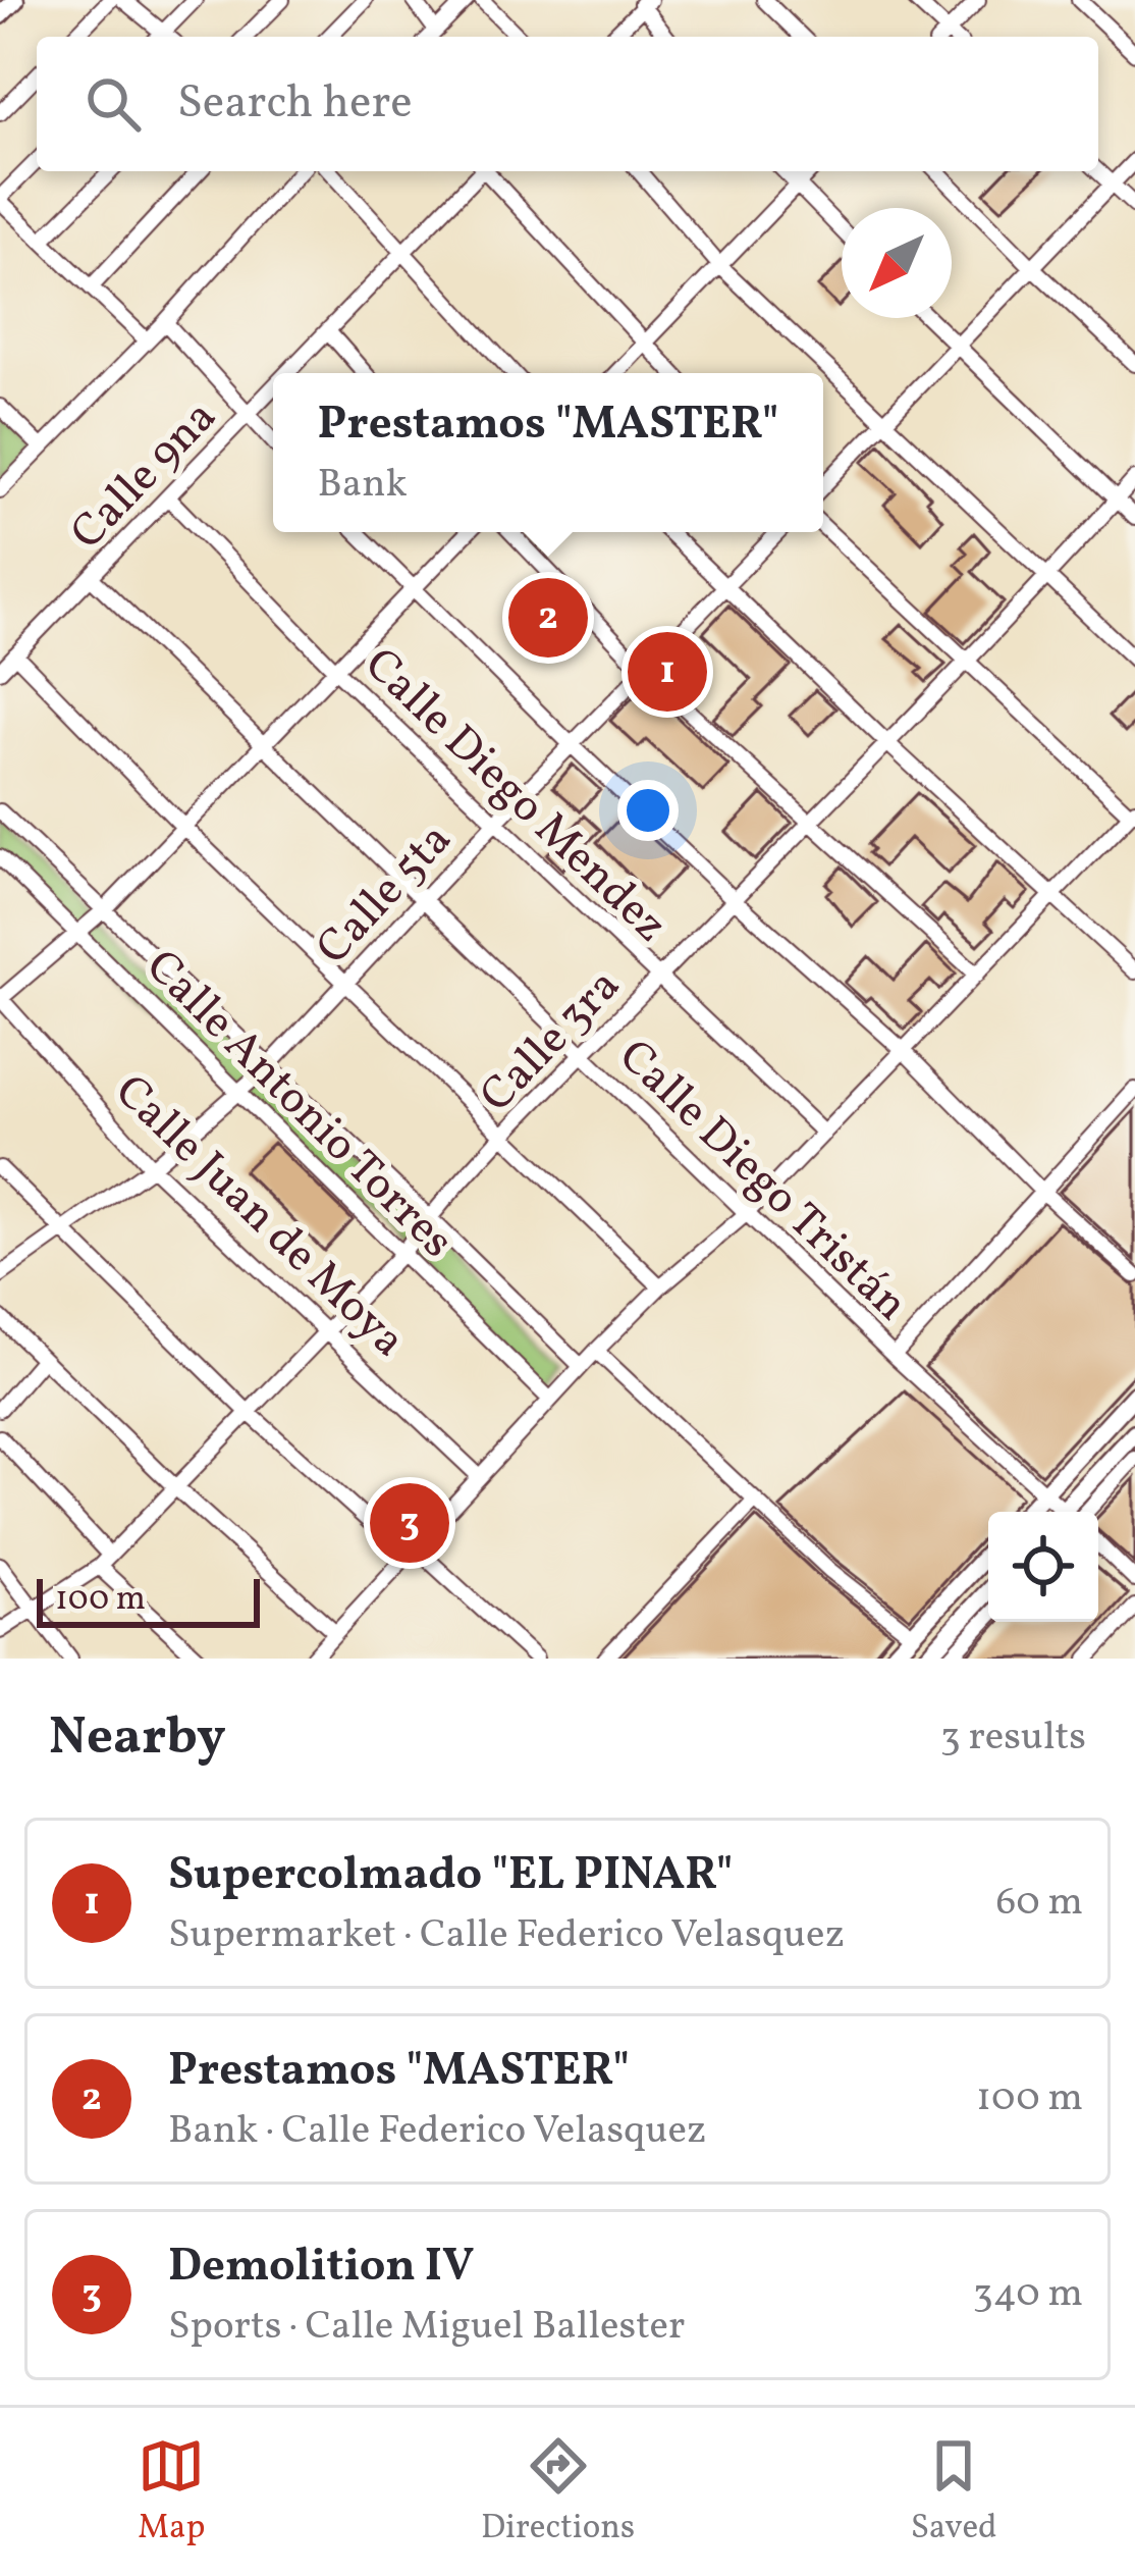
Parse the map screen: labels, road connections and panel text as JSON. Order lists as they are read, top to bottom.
{
  "streets": {
    "street": [
      "Calle 9na",
      "Calle Diego Mendez",
      "Calle 5ta",
      "Calle 3ra",
      "Calle Antonio Torres",
      "Calle Diego Tristán",
      "Calle Juan de Moya"
    ]
  },
  "crossings": [
    ["Calle 9na", "Calle Diego Mendez"],
    ["Calle 9na", "Calle Diego Tristán"],
    ["Calle Diego Mendez", "Calle 5ta"],
    ["Calle Diego Mendez", "Calle 3ra"],
    ["Calle 5ta", "Calle Antonio Torres"],
    ["Calle 5ta", "Calle Diego Tristán"],
    ["Calle 5ta", "Calle Juan de Moya"],
    ["Calle 3ra", "Calle Antonio Torres"],
    ["Calle 3ra", "Calle Diego Tristán"],
    ["Calle 3ra", "Calle Juan de Moya"]
  ],
  "scale_bar": "100 m",
  "north": "bottom left",
  "page": {
    "search": "Search here",
    "popup": ["Prestamos \"MASTER\"", "Bank"],
    "pins": ["2", "1", "3"],
    "scale": "100 m",
    "heading": ["Nearby", "3 results"],
    "list": [
      {
        "mark": "1",
        "name": "Supercolmado \"EL PINAR\"",
        "note": "Supermarket · Calle Federico Velasquez",
        "value": "60 m"
      },
      {
        "mark": "2",
        "name": "Prestamos \"MASTER\"",
        "note": "Bank · Calle Federico Velasquez",
        "value": "100 m"
      },
      {
        "mark": "3",
        "name": "Demolition IV",
        "note": "Sports · Calle Miguel Ballester",
        "value": "340 m"
      }
    ],
    "nav": ["Map", "Directions", "Saved"]
  }
}
